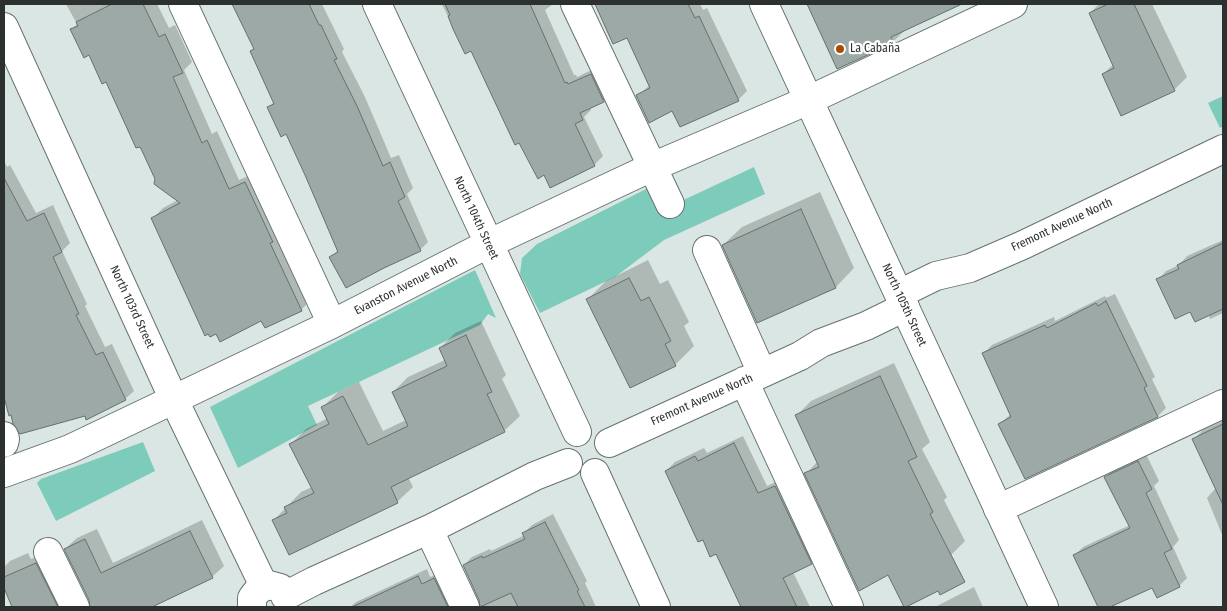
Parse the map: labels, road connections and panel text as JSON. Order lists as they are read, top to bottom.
{
  "streets": {
    "street": [
      "North 104th Street",
      "Fremont Avenue North",
      "Evanston Avenue North",
      "North 105th Street",
      "North 103rd Street"
    ]
  },
  "crossings": [
    ["North 104th Street", "Fremont Avenue North"],
    ["North 104th Street", "Evanston Avenue North"],
    ["Fremont Avenue North", "North 105th Street"],
    ["Evanston Avenue North", "North 105th Street"],
    ["Evanston Avenue North", "North 103rd Street"]
  ],
  "places": ["La Cabaña"]
}
